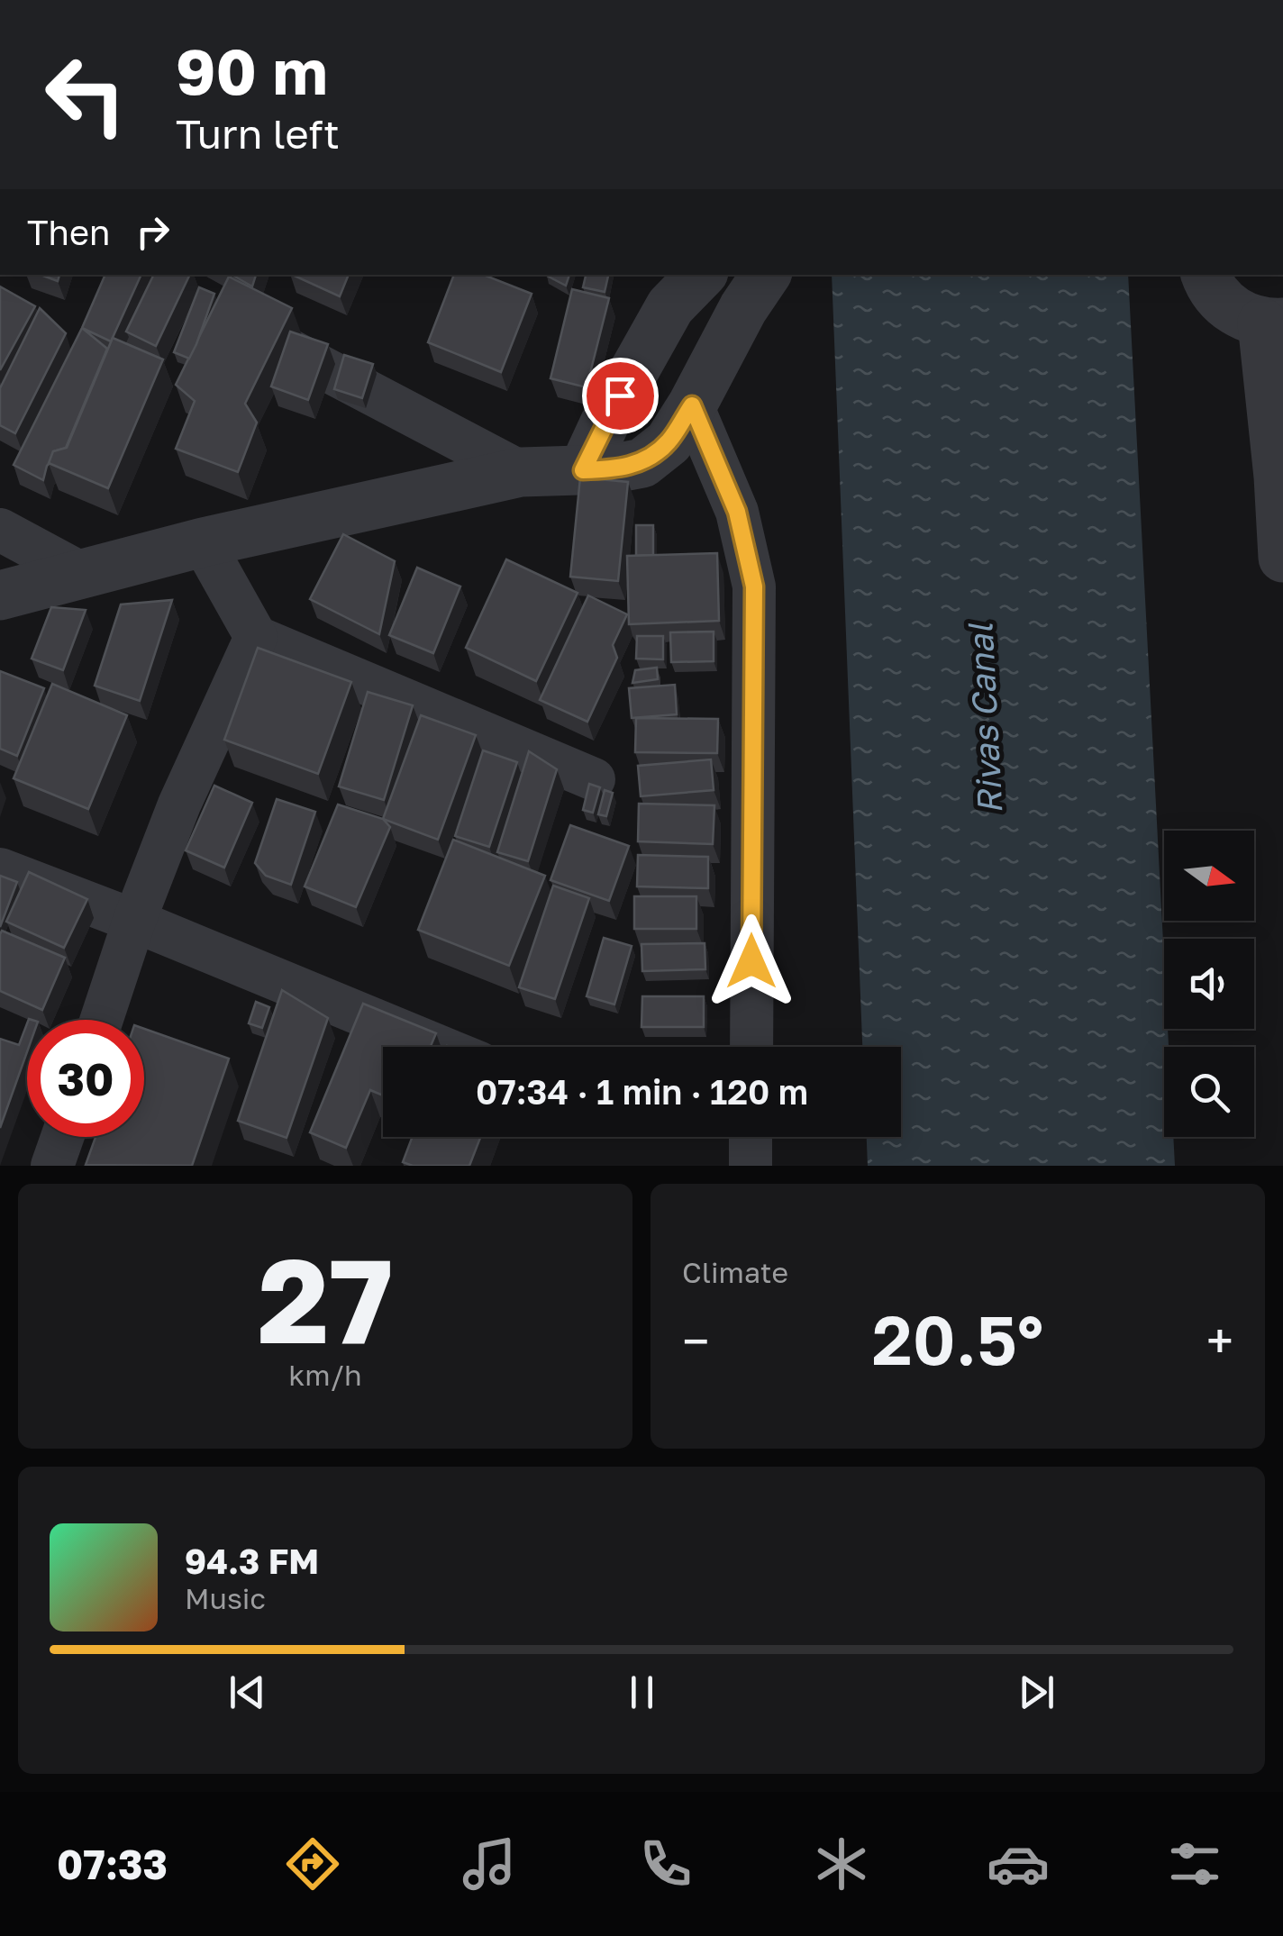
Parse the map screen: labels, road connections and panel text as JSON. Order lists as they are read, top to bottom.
{
  "water": ["Rivas Canal"],
  "north": "right",
  "page": {
    "turn": ["90 m", "Turn left"],
    "then": "Then",
    "limit": "30",
    "trip": "07:34 · 1 min · 120 m",
    "tile": [
      ["27", "km/h"],
      "Climate"
    ],
    "heat": ["−", "20.5°", "+"],
    "song": ["94.3 FM", "Music"],
    "tabs": "07:33"
  }
}
